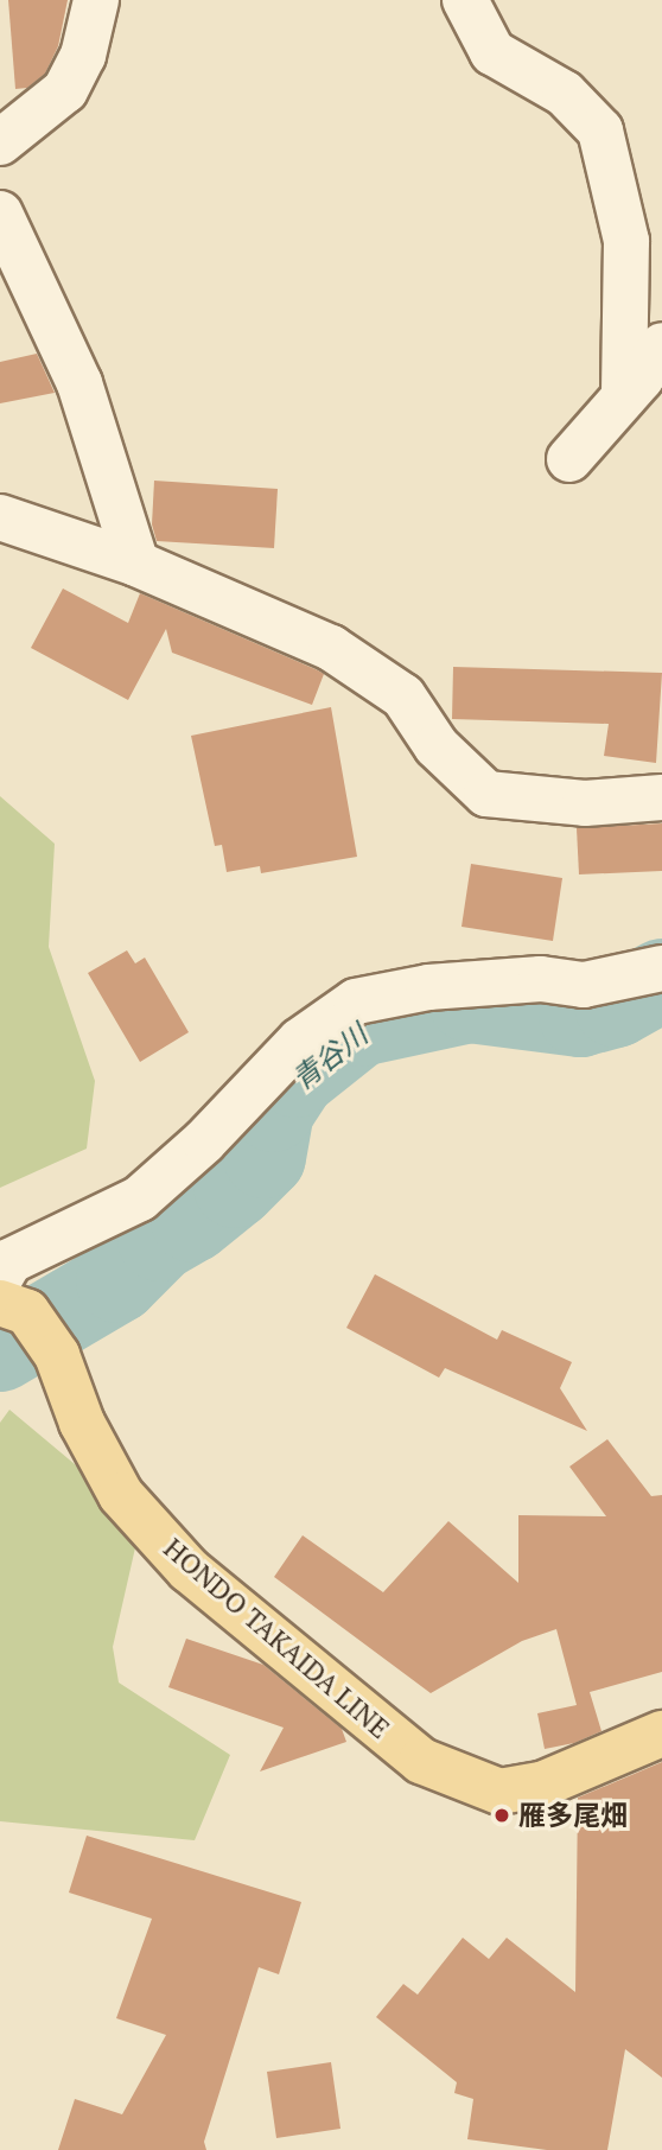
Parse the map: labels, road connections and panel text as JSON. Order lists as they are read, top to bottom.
{
  "streets": {
    "main road": ["HONDO TAKAIDA LINE"]
  },
  "water": ["青谷川"],
  "places": ["雁多尾畑"]
}
